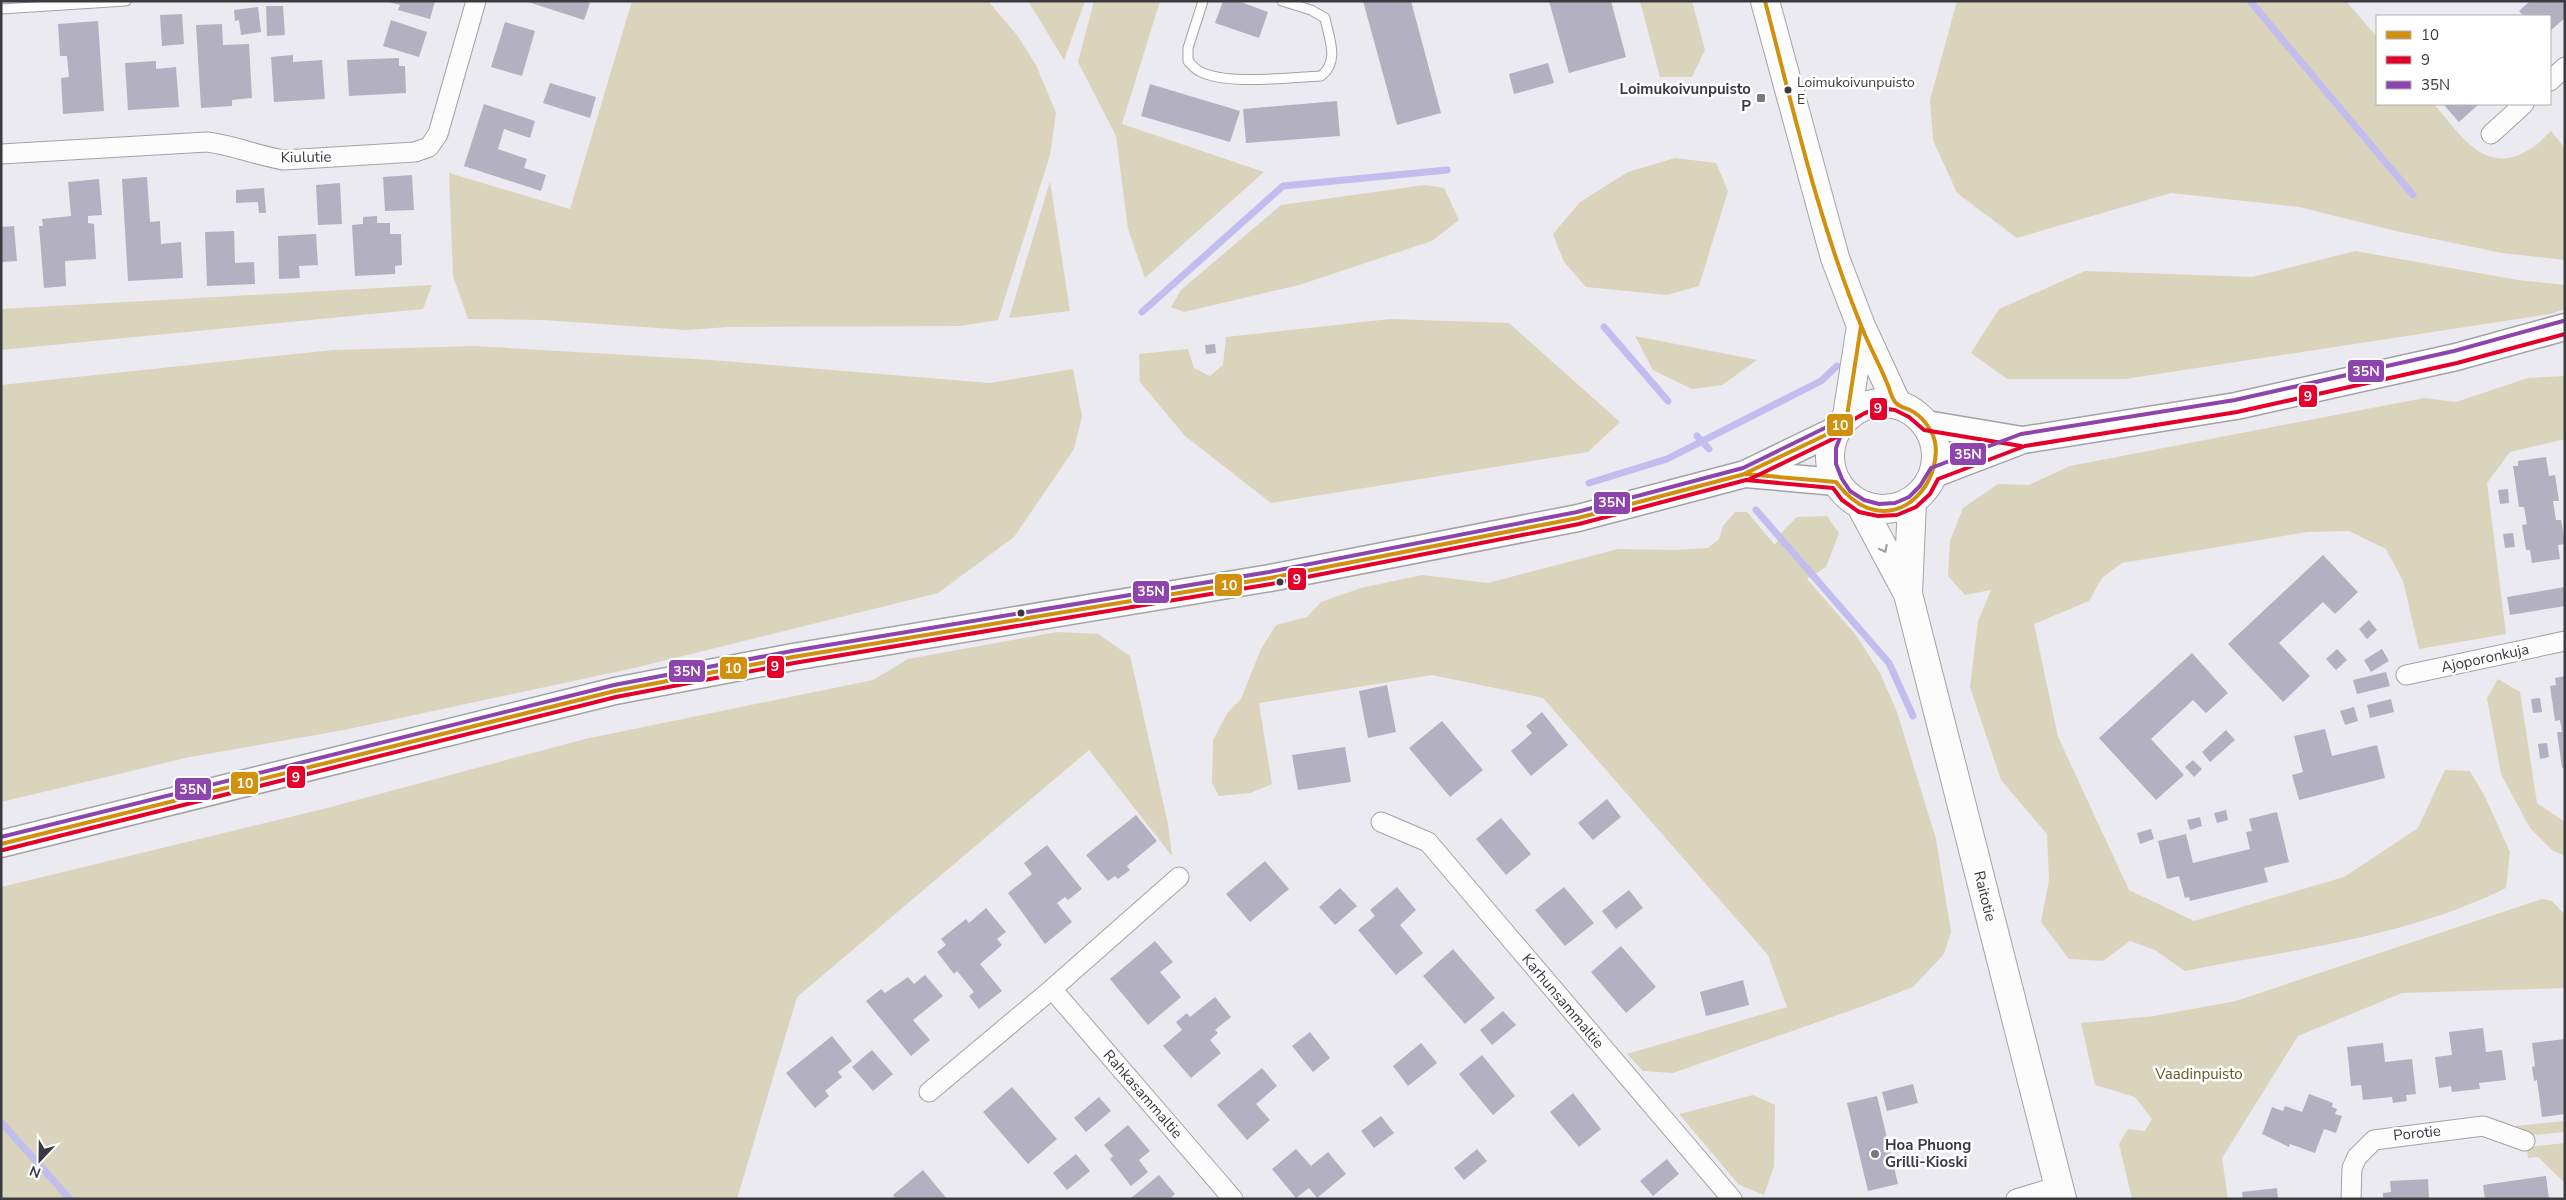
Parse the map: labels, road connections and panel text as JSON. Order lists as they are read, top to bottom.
{
  "streets": {
    "main road": ["Raitotie"],
    "street": [
      "Kiulutie",
      "Ajoporonkuja",
      "Karhunsammaltie",
      "Rahkasammaltie",
      "Porotie"
    ]
  },
  "parks": ["Vaadinpuisto"],
  "places": {
    "other": ["Loimukoivunpuisto E", "Hoa Phuong Grilli-Kioski"],
    "transit": ["Loimukoivunpuisto P"]
  },
  "lines": ["transit line 10", "transit line 35N", "transit line 9"],
  "legend": ["10", "9", "35N"],
  "north": "bottom"
}
